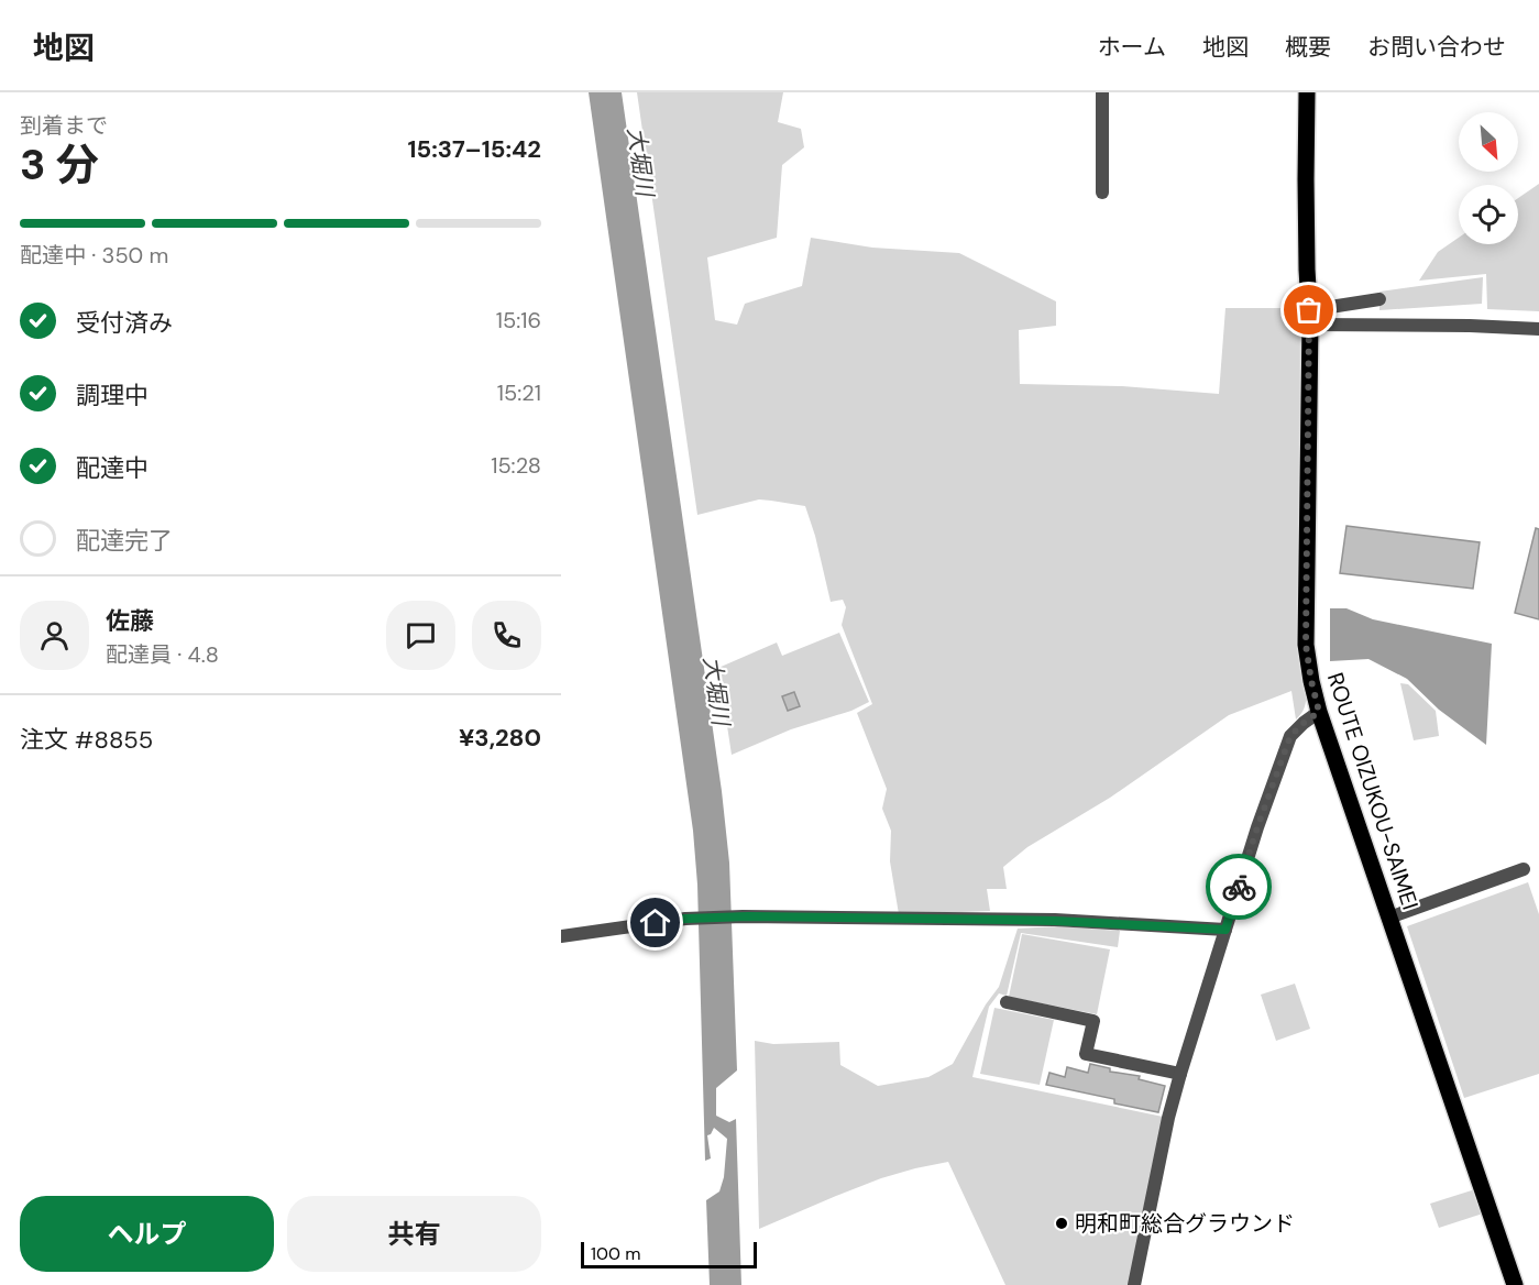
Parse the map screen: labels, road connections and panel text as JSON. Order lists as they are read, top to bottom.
{
  "streets": {
    "main road": ["ROUTE OIZUKOU-SAIMEI"]
  },
  "water": ["大堀川"],
  "places": ["明和町総合グラウンド"],
  "scale_bar": "100 m",
  "north": "bottom right",
  "page": {
    "header": "地図",
    "nav": [
      "ホーム",
      "地図",
      "概要",
      "お問い合わせ"
    ],
    "heading": ["3 分", "到着まで", "15:37–15:42"],
    "panel": [
      "佐藤",
      "配達員 · 4.8",
      "注文 #8855",
      "¥3,280"
    ],
    "bar": "配達中 · 350 m",
    "list": [
      ["受付済み", "15:16"],
      ["調理中", "15:21"],
      ["配達中", "15:28"],
      "配達完了"
    ],
    "buttons": ["ヘルプ", "共有"],
    "scale": "100 m"
  }
}
